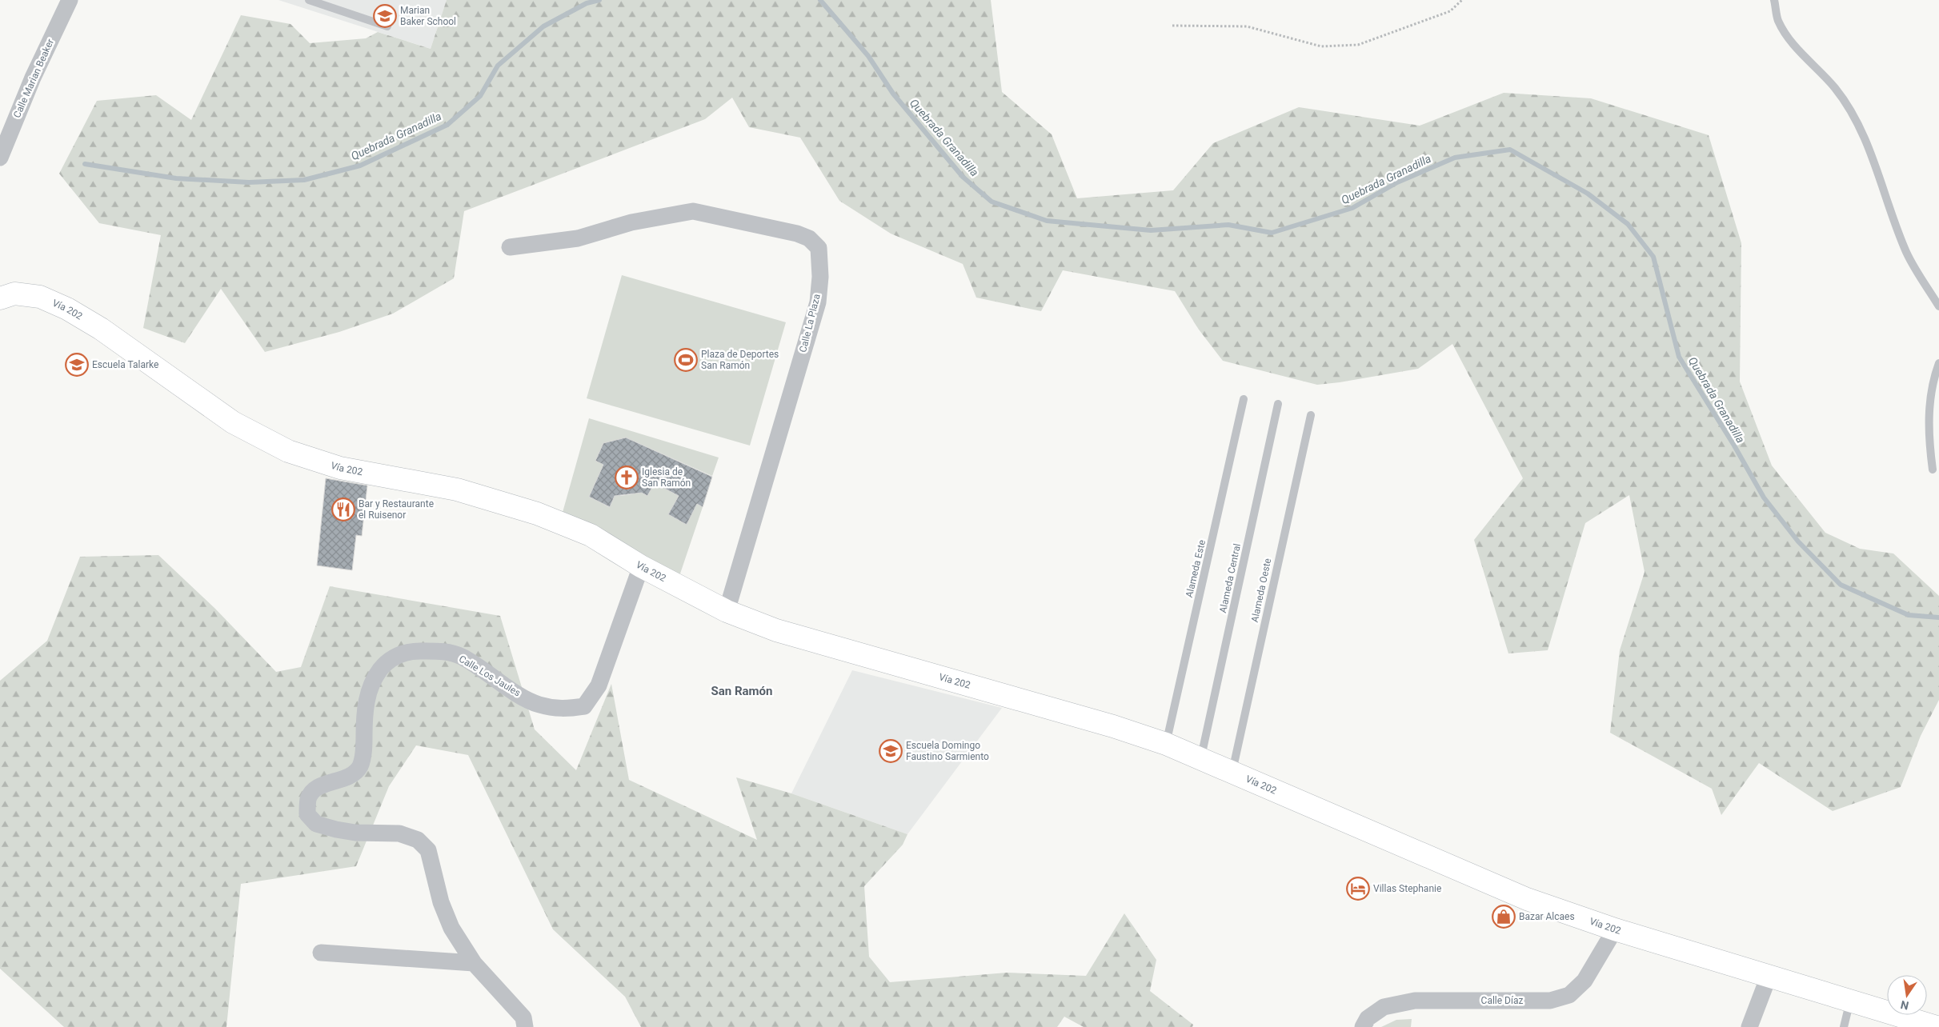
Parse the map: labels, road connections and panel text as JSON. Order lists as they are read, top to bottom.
{
  "streets": {
    "main road": ["Vía 202"],
    "street": [
      "Calle Marian Beaker",
      "Calle La Plaza",
      "Calle Los Jaules",
      "Calle Díaz"
    ],
    "lane": ["Alameda Este", "Alameda Central", "Alameda Oeste"]
  },
  "crossings": [
    ["Vía 202", "Calle La Plaza"],
    ["Vía 202", "Alameda Este"],
    ["Vía 202", "Alameda Central"],
    ["Vía 202", "Alameda Oeste"],
    ["Vía 202", "Calle Los Jaules"],
    ["Vía 202", "Calle Díaz"]
  ],
  "districts": ["San Ramón"],
  "water": ["Quebrada Granadilla"],
  "places": {
    "school or university": ["Marian Baker School", "Escuela Talarke", "Escuela Domingo Faustino Sarmiento"],
    "sports": ["Plaza de Deportes San Ramón"],
    "church": ["Iglesia de San Ramón"],
    "restaurant": ["Bar y Restaurante el Ruisenor"],
    "hotel": ["Villas Stephanie"],
    "shop": ["Bazar Alcaes"]
  },
  "north": "bottom"
}
